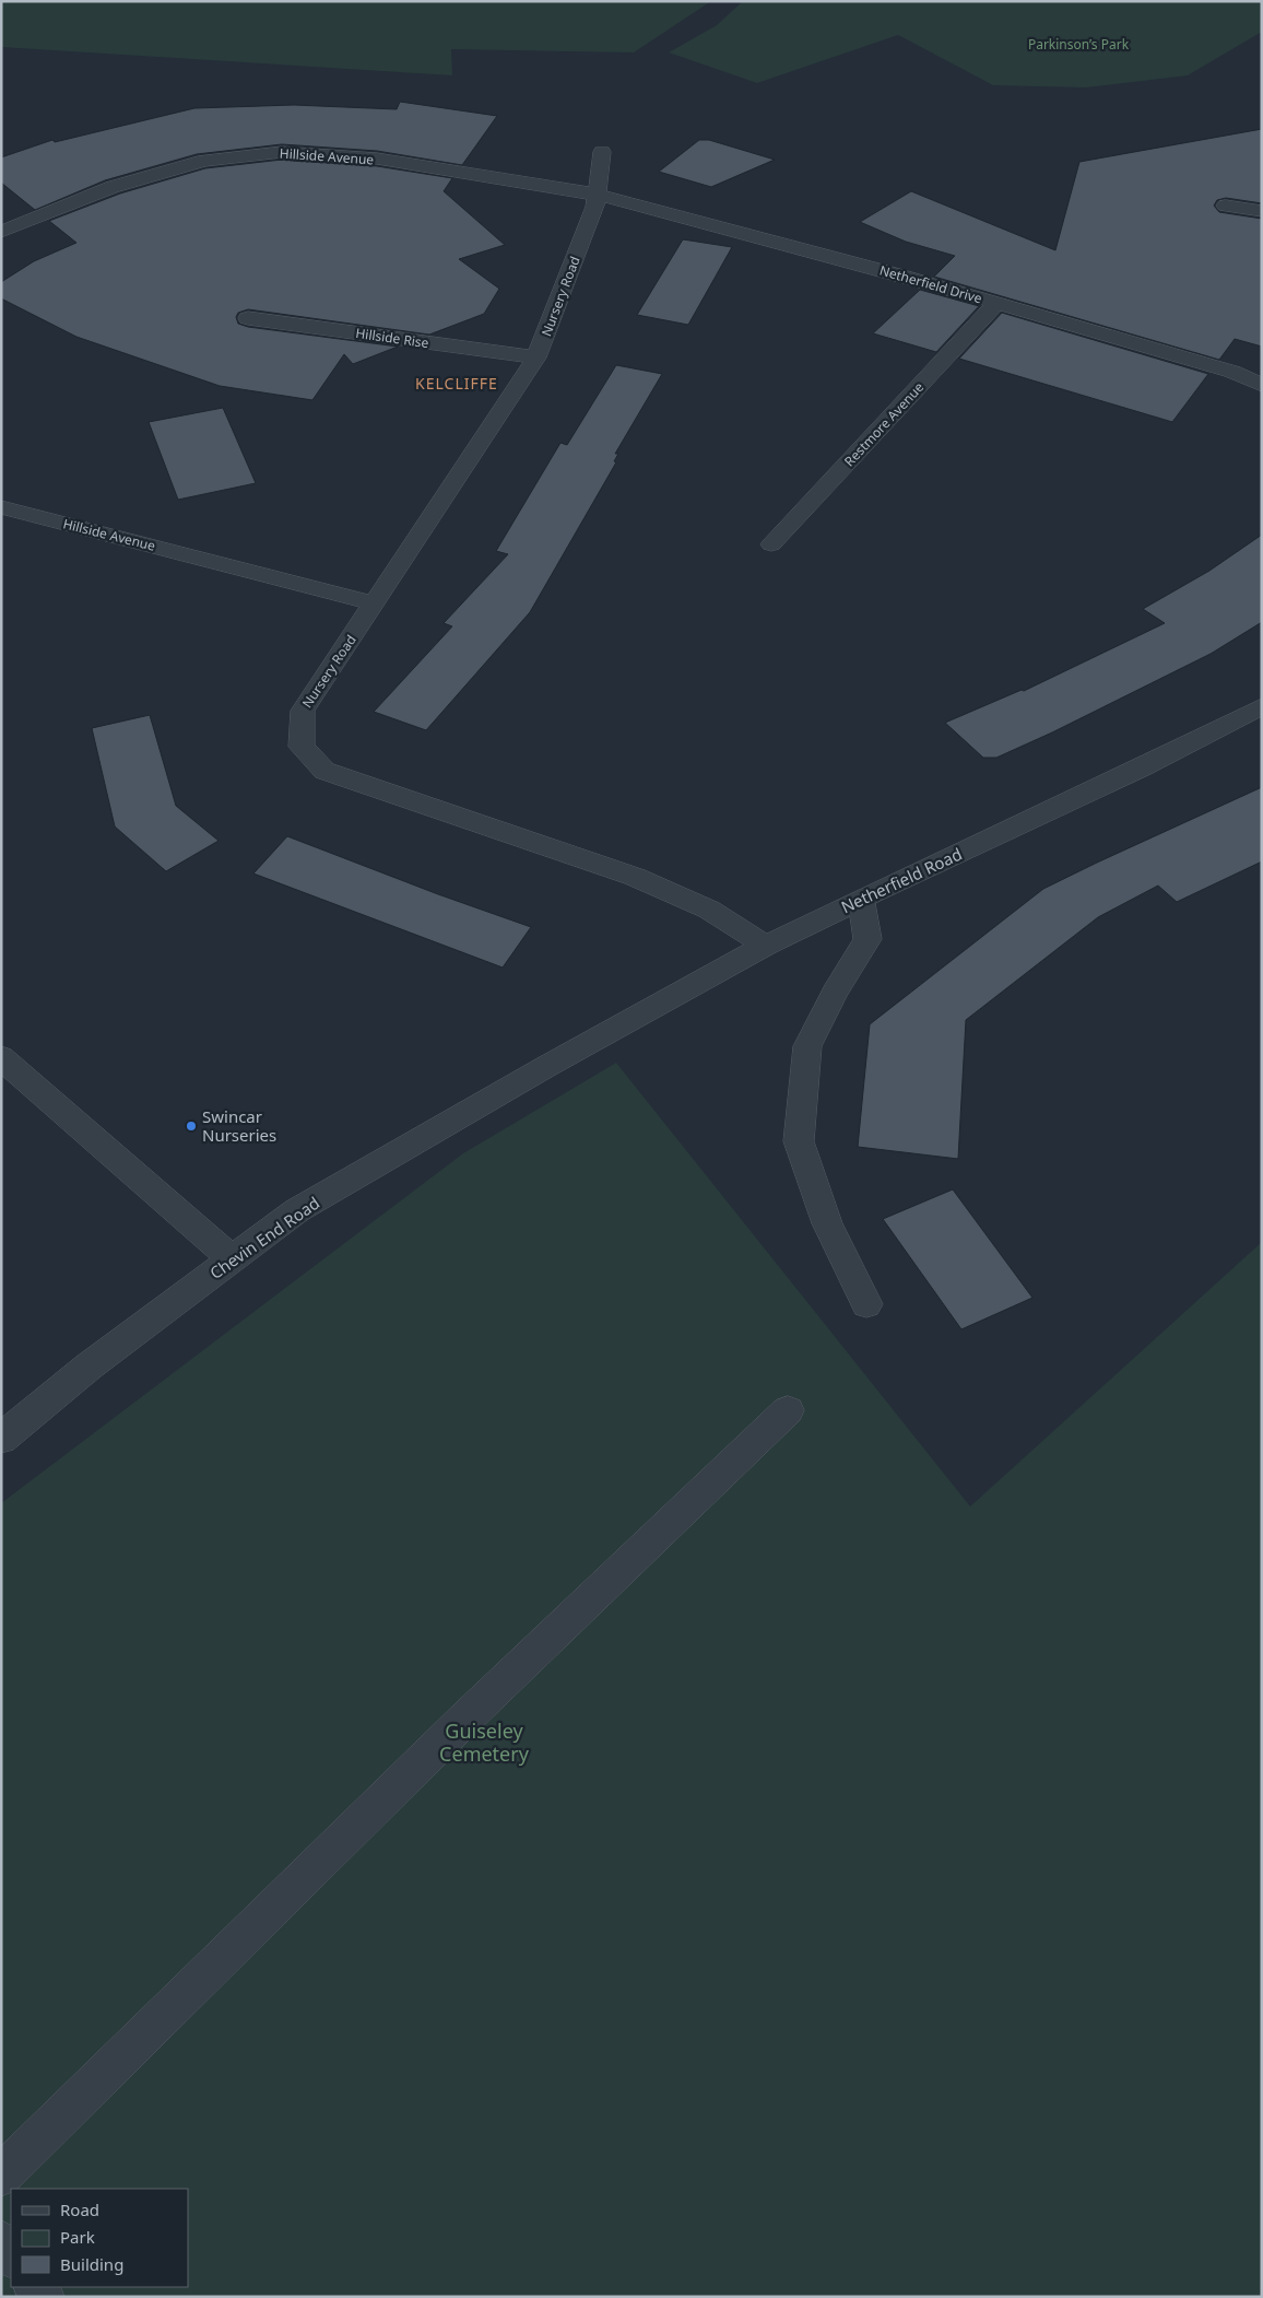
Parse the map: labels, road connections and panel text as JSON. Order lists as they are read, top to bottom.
{
  "streets": {
    "street": [
      "Hillside Avenue",
      "Netherfield Drive",
      "Nursery Road",
      "Hillside Rise",
      "Restmore Avenue",
      "Netherfield Road",
      "Chevin End Road"
    ]
  },
  "crossings": [
    ["Hillside Avenue", "Netherfield Drive"],
    ["Hillside Avenue", "Nursery Road"],
    ["Netherfield Drive", "Nursery Road"],
    ["Netherfield Drive", "Restmore Avenue"],
    ["Nursery Road", "Hillside Rise"],
    ["Nursery Road", "Netherfield Road"],
    ["Netherfield Road", "Chevin End Road"]
  ],
  "districts": ["KELCLIFFE"],
  "parks": ["Parkinson’s Park", "Guiseley Cemetery"],
  "places": ["Swincar Nurseries"],
  "legend": ["Road", "Park", "Building"]
}
